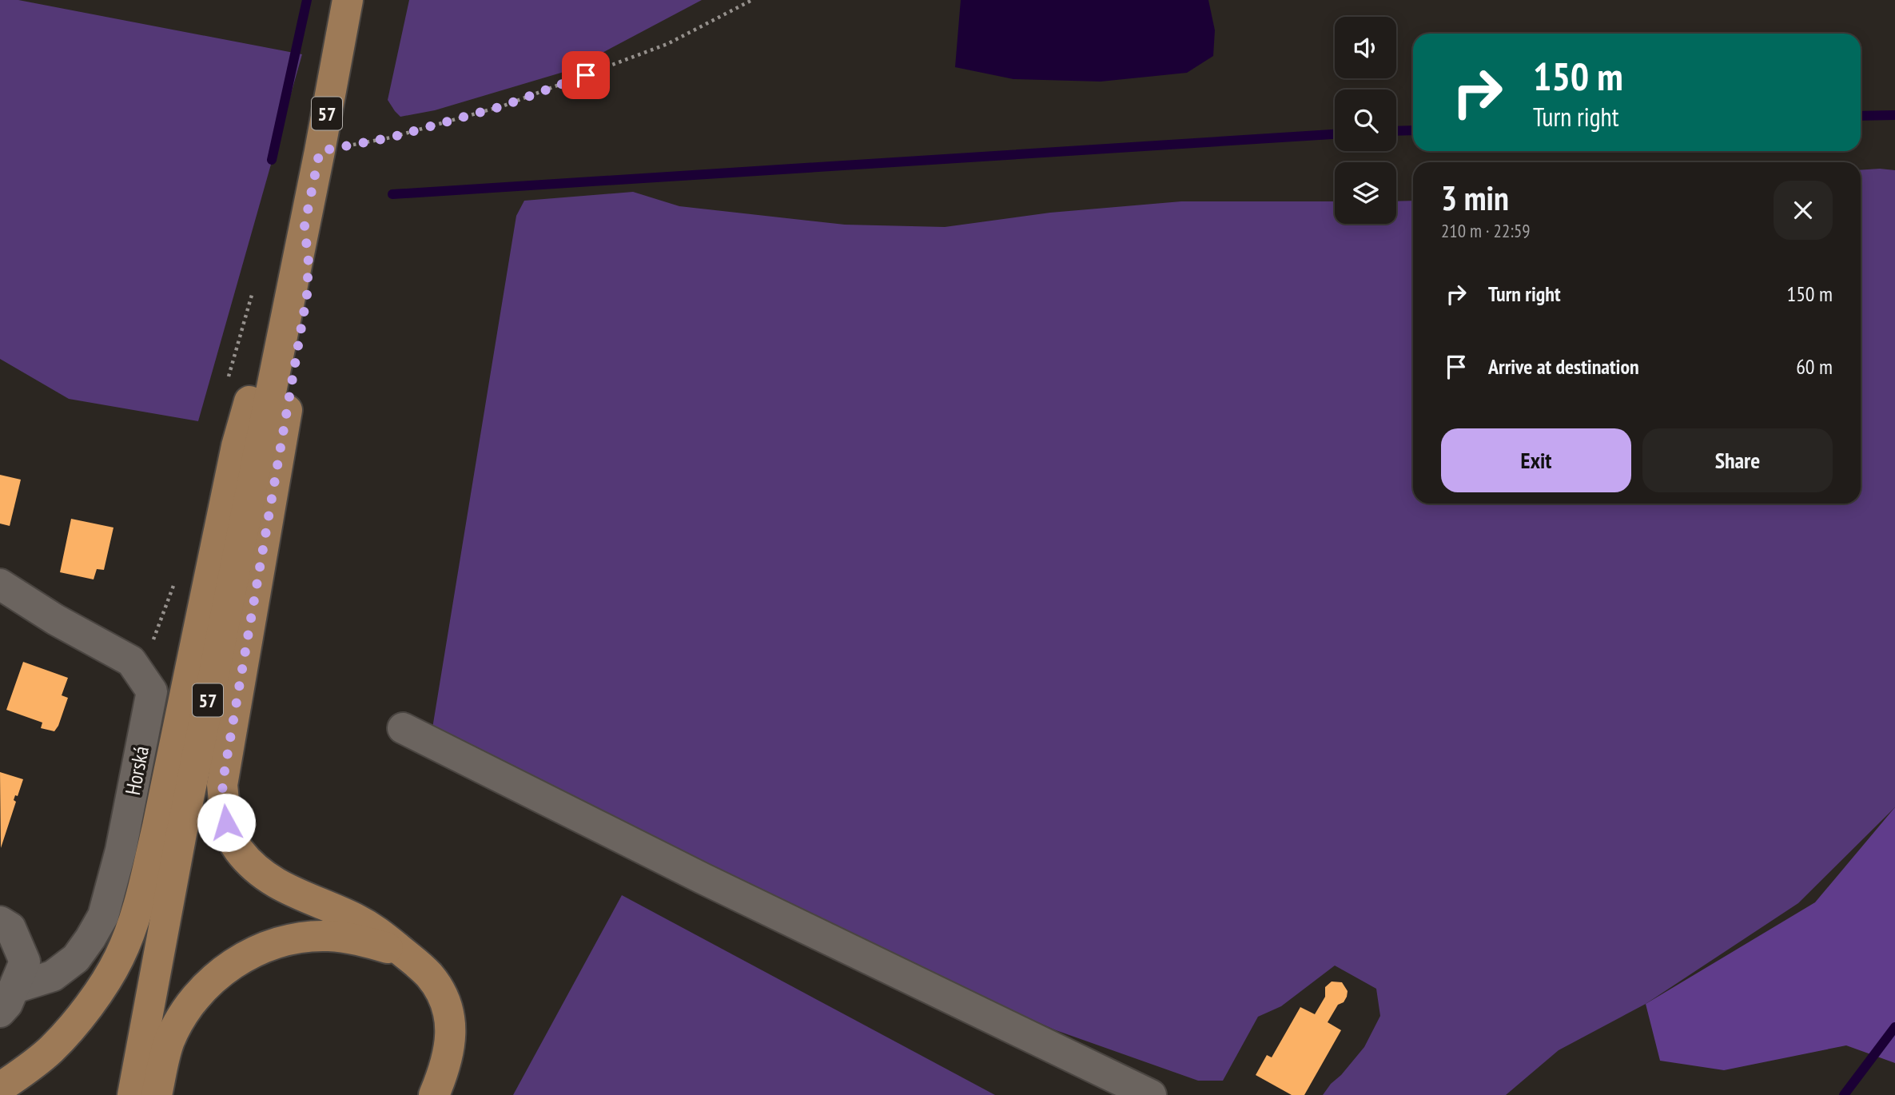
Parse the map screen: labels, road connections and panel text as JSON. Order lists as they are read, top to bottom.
{
  "streets": {
    "main road": ["57"],
    "street": ["Horská"]
  },
  "page": {
    "turn": ["150 m", "Turn right"],
    "heading": ["3 min", "210 m · 22:59"],
    "list": [
      {
        "name": "Turn right",
        "value": "150 m"
      },
      {
        "name": "Arrive at destination",
        "value": "60 m"
      }
    ],
    "buttons": ["Exit", "Share"]
  }
}
